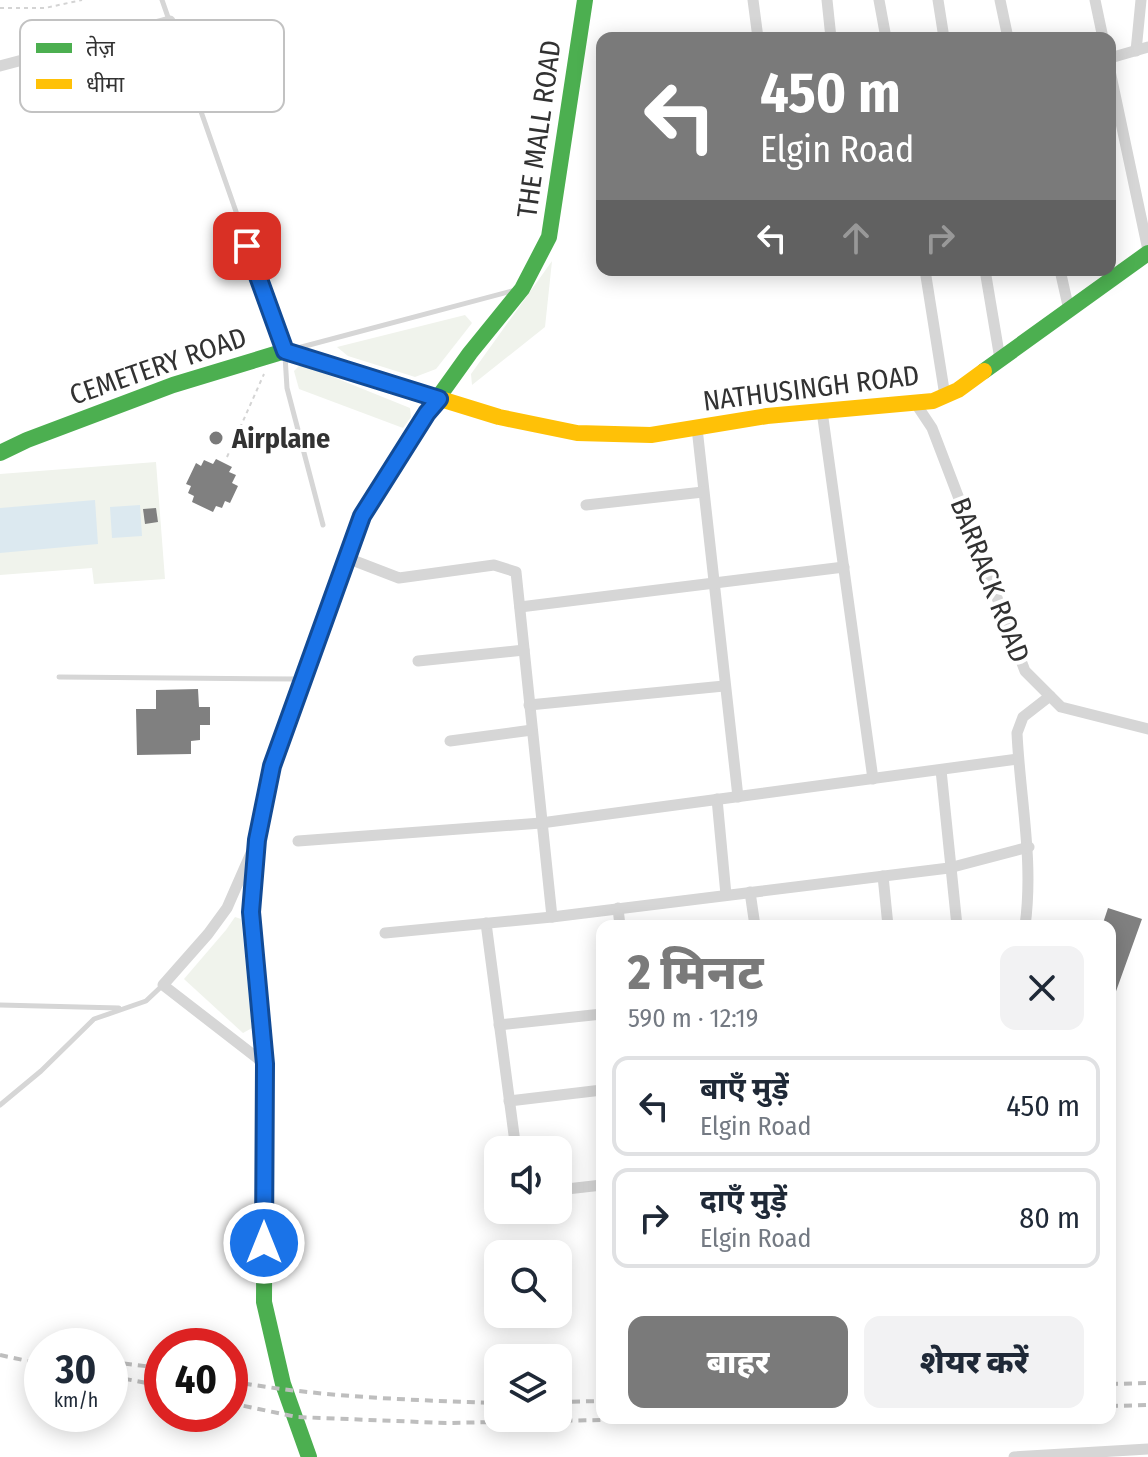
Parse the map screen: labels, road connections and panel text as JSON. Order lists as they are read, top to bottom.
{
  "streets": {
    "street": [
      "THE MALL ROAD",
      "CEMETERY ROAD",
      "NATHUSINGH ROAD",
      "BARRACK ROAD"
    ]
  },
  "crossings": [
    ["THE MALL ROAD", "CEMETERY ROAD"],
    ["THE MALL ROAD", "NATHUSINGH ROAD"],
    ["CEMETERY ROAD", "NATHUSINGH ROAD"],
    ["NATHUSINGH ROAD", "BARRACK ROAD"]
  ],
  "places": ["Airplane"],
  "legend": ["तेज़", "धीमा"],
  "page": {
    "turn": ["450 m", "Elgin Road"],
    "heading": ["2 मिनट", "590 m · 12:19"],
    "list": [
      {
        "name": "बाएँ मुड़ें",
        "note": "Elgin Road",
        "value": "450 m"
      },
      {
        "name": "दाएँ मुड़ें",
        "note": "Elgin Road",
        "value": "80 m"
      }
    ],
    "buttons": ["बाहर", "शेयर करें"],
    "speed": "30 km/h",
    "limit": "40"
  }
}
